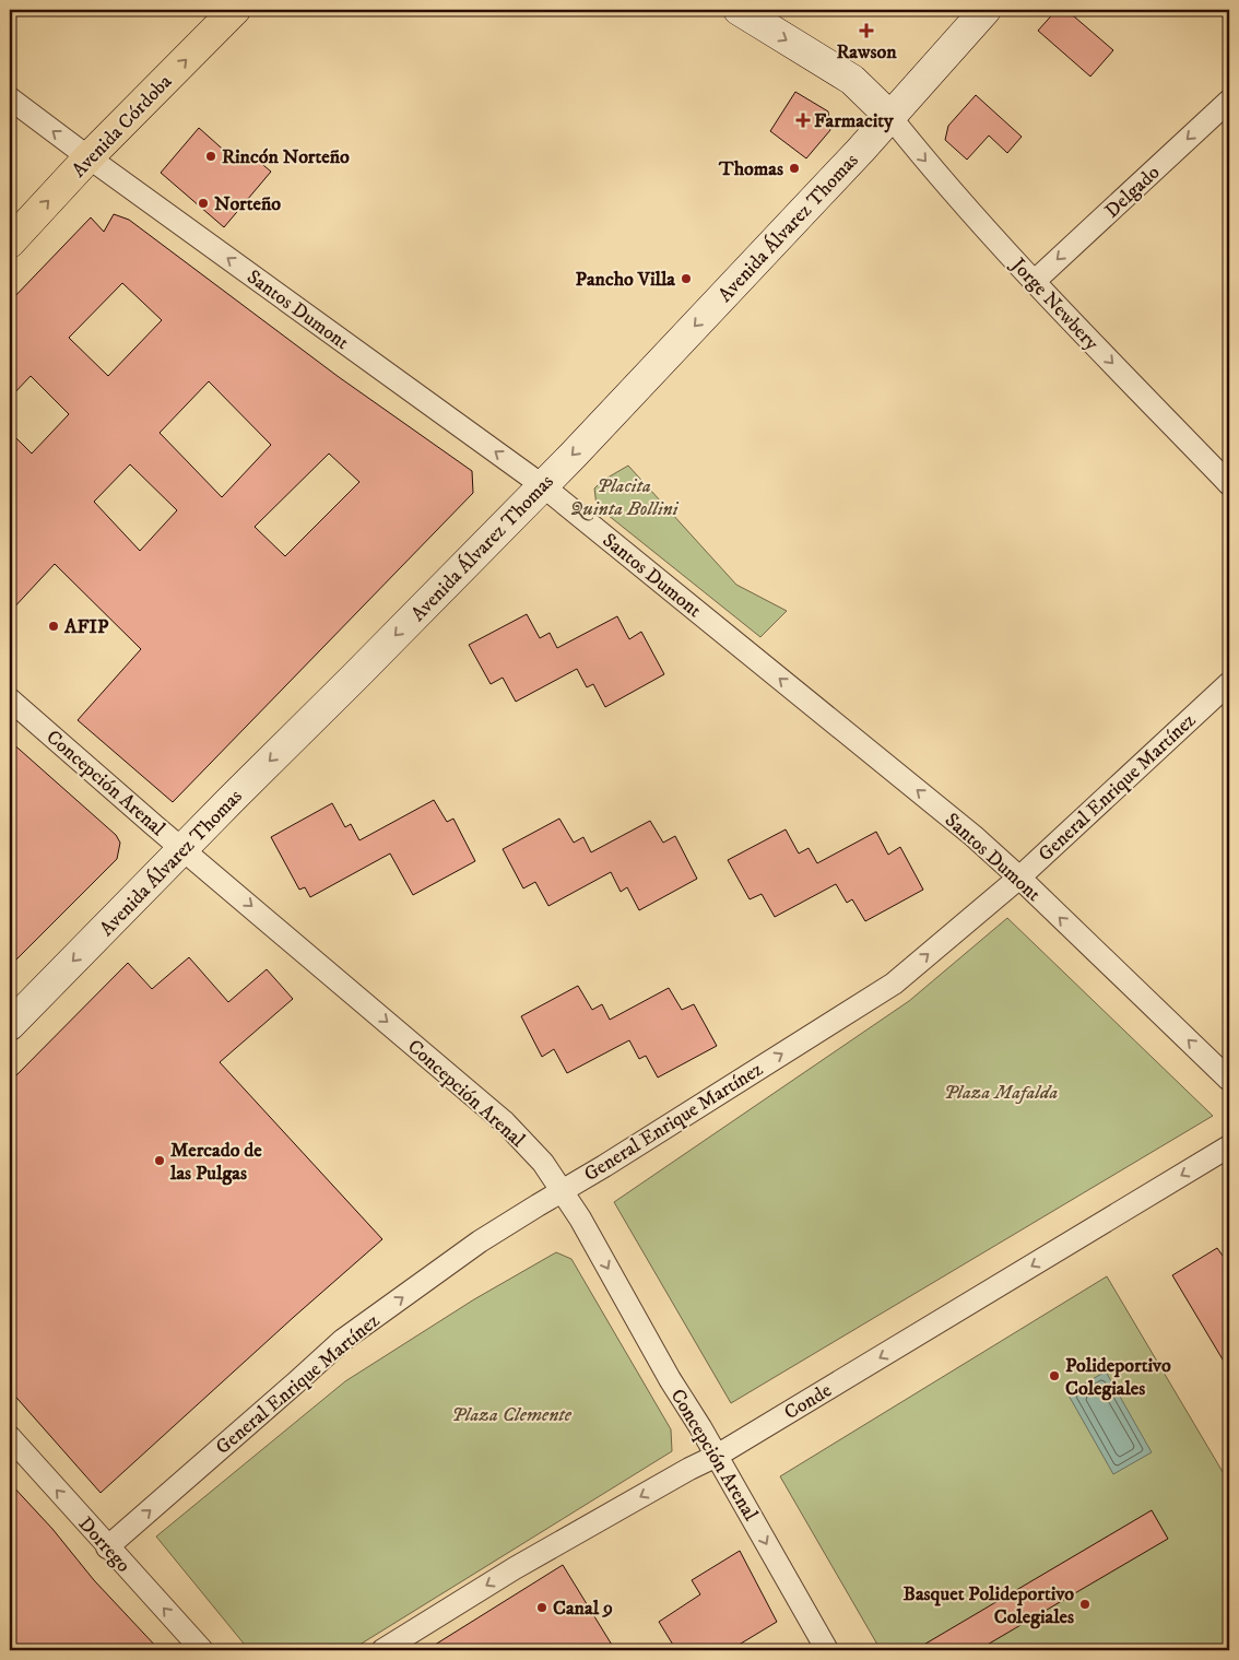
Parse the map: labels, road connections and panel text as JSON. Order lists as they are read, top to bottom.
{
  "streets": {
    "main road": ["Avenida Córdoba", "Avenida Álvarez Thomas"],
    "street": [
      "Delgado",
      "Jorge Newbery",
      "Santos Dumont",
      "Concepción Arenal",
      "General Enrique Martínez",
      "Conde",
      "Dorrego"
    ]
  },
  "crossings": [
    ["Avenida Córdoba", "Santos Dumont"],
    ["Delgado", "Jorge Newbery"],
    ["Avenida Álvarez Thomas", "Jorge Newbery"],
    ["Avenida Álvarez Thomas", "Santos Dumont"],
    ["Avenida Álvarez Thomas", "Concepción Arenal"],
    ["Santos Dumont", "General Enrique Martínez"],
    ["Concepción Arenal", "General Enrique Martínez"],
    ["Concepción Arenal", "Conde"],
    ["General Enrique Martínez", "Dorrego"]
  ],
  "one_way": [
    "Avenida Córdoba",
    "Delgado",
    "Avenida Álvarez Thomas",
    "Jorge Newbery",
    "Santos Dumont",
    "Concepción Arenal",
    "General Enrique Martínez",
    "Conde",
    "Dorrego"
  ],
  "parks": ["Placita Quinta Bollini", "Plaza Mafalda", "Plaza Clemente"],
  "places": {
    "health": ["Rawson", "Farmacity"],
    "other": [
      "Rincón Norteño",
      "Thomas",
      "Norteño",
      "Pancho Villa",
      "AFIP",
      "Mercado de las Pulgas",
      "Polideportivo Colegiales",
      "Basquet Polideportivo Colegiales",
      "Canal 9"
    ]
  }
}
